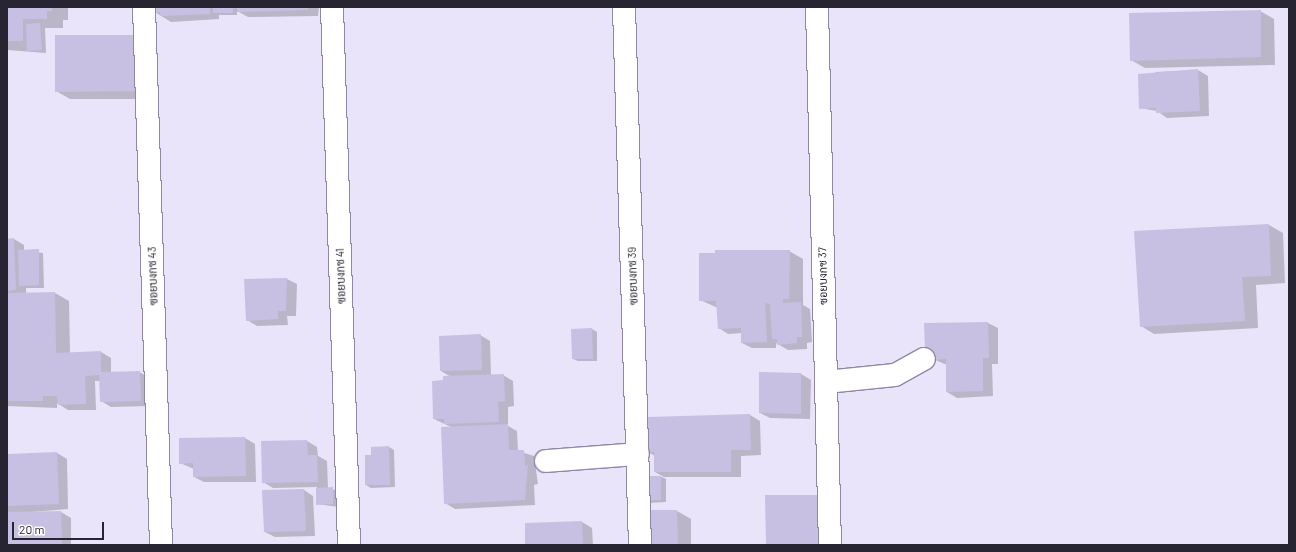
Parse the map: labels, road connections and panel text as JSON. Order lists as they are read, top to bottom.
{
  "streets": {
    "street": [
      "ซอยบงกช 43",
      "ซอยบงกช 41",
      "ซอยบงกช 39",
      "ซอยบงกช 37"
    ]
  },
  "scale_bar": "20 m"
}
